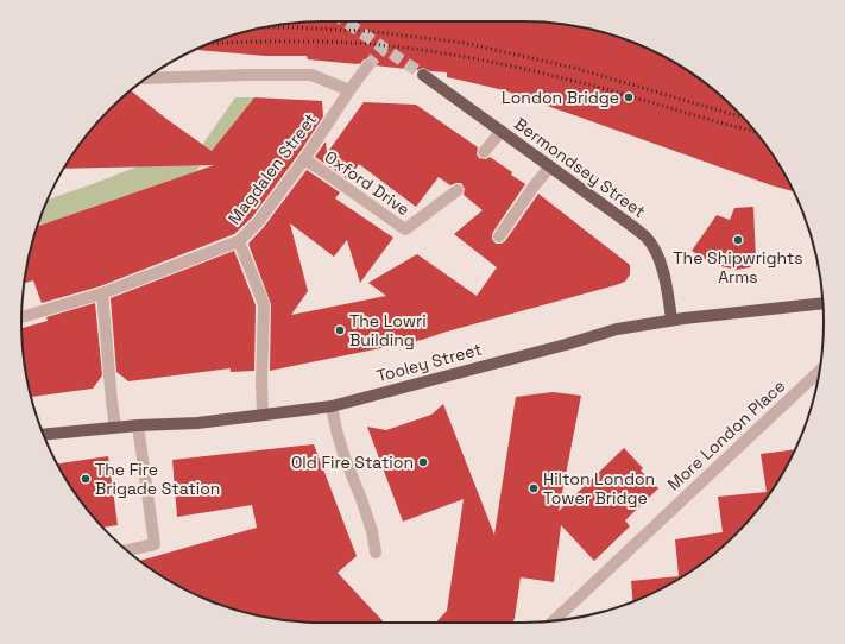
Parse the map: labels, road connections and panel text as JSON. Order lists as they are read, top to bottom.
{
  "streets": {
    "main road": ["Bermondsey Street", "Tooley Street"],
    "street": ["Magdalen Street", "Oxford Drive", "More London Place"]
  },
  "crossings": [
    ["Bermondsey Street", "Tooley Street"],
    ["Magdalen Street", "Oxford Drive"]
  ],
  "places": [
    "London Bridge",
    "The Shipwrights Arms",
    "The Lowri Building",
    "Old Fire Station",
    "The Fire Brigade Station",
    "Hilton London Tower Bridge"
  ]
}
